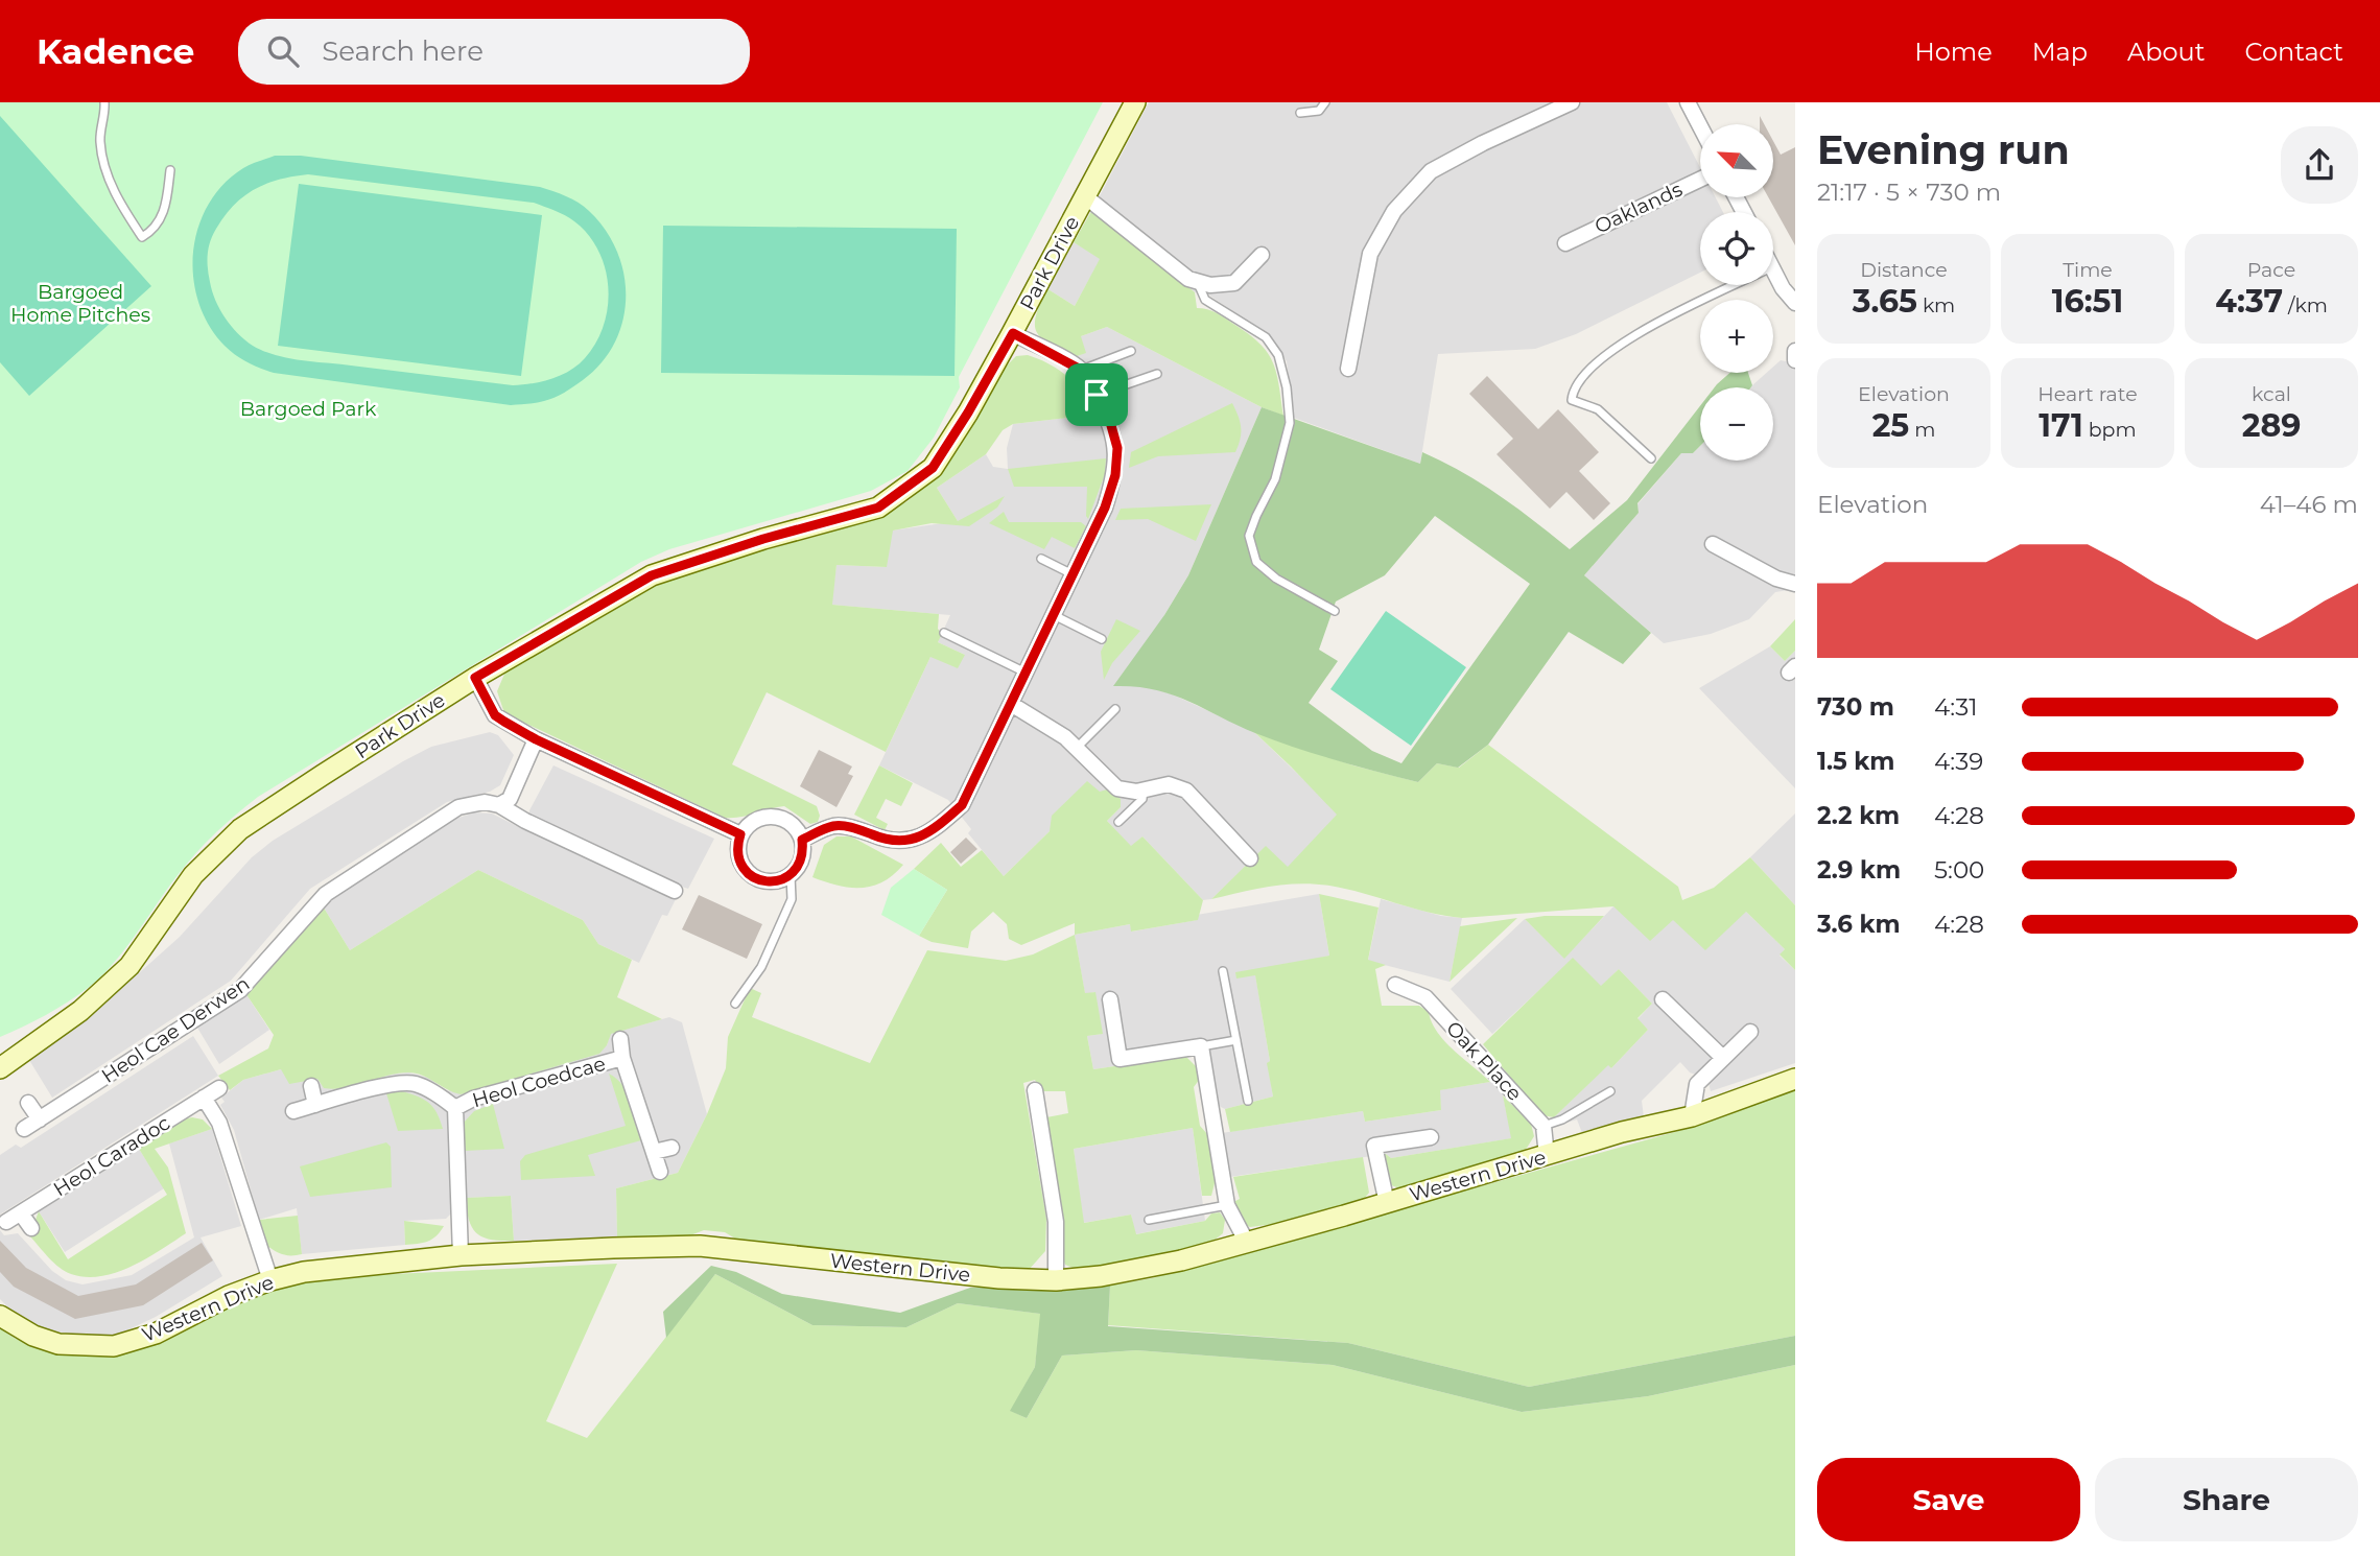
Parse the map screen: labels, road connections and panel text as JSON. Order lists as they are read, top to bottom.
{
  "streets": {
    "street": [
      "Oaklands",
      "Park Drive",
      "Heol Cae Derwen",
      "Oak Place",
      "Heol Coedcae",
      "Heol Caradoc",
      "Western Drive"
    ]
  },
  "crossings": [
    ["Heol Coedcae", "Western Drive"]
  ],
  "parks": ["Bargoed Home Pitches", "Bargoed Park"],
  "north": "top left",
  "page": {
    "header": "Kadence",
    "search": "Search here",
    "nav": [
      "Home",
      "Map",
      "About",
      "Contact"
    ],
    "heading": ["Evening run", "21:17 · 5 × 730 m"],
    "map_buttons": ["+", "−"],
    "stats": [
      ["Distance", "3.65 km"],
      ["Time", "16:51"],
      ["Pace", "4:37 /km"],
      ["Elevation", "25 m"],
      ["Heart rate", "171 bpm"],
      ["kcal", "289"]
    ],
    "chart": ["Elevation", "41–46 m"],
    "list": [
      {
        "name": "730 m",
        "note": "4:31"
      },
      {
        "name": "1.5 km",
        "note": "4:39"
      },
      {
        "name": "2.2 km",
        "note": "4:28"
      },
      {
        "name": "2.9 km",
        "note": "5:00"
      },
      {
        "name": "3.6 km",
        "note": "4:28"
      }
    ],
    "buttons": ["Save", "Share"]
  }
}
